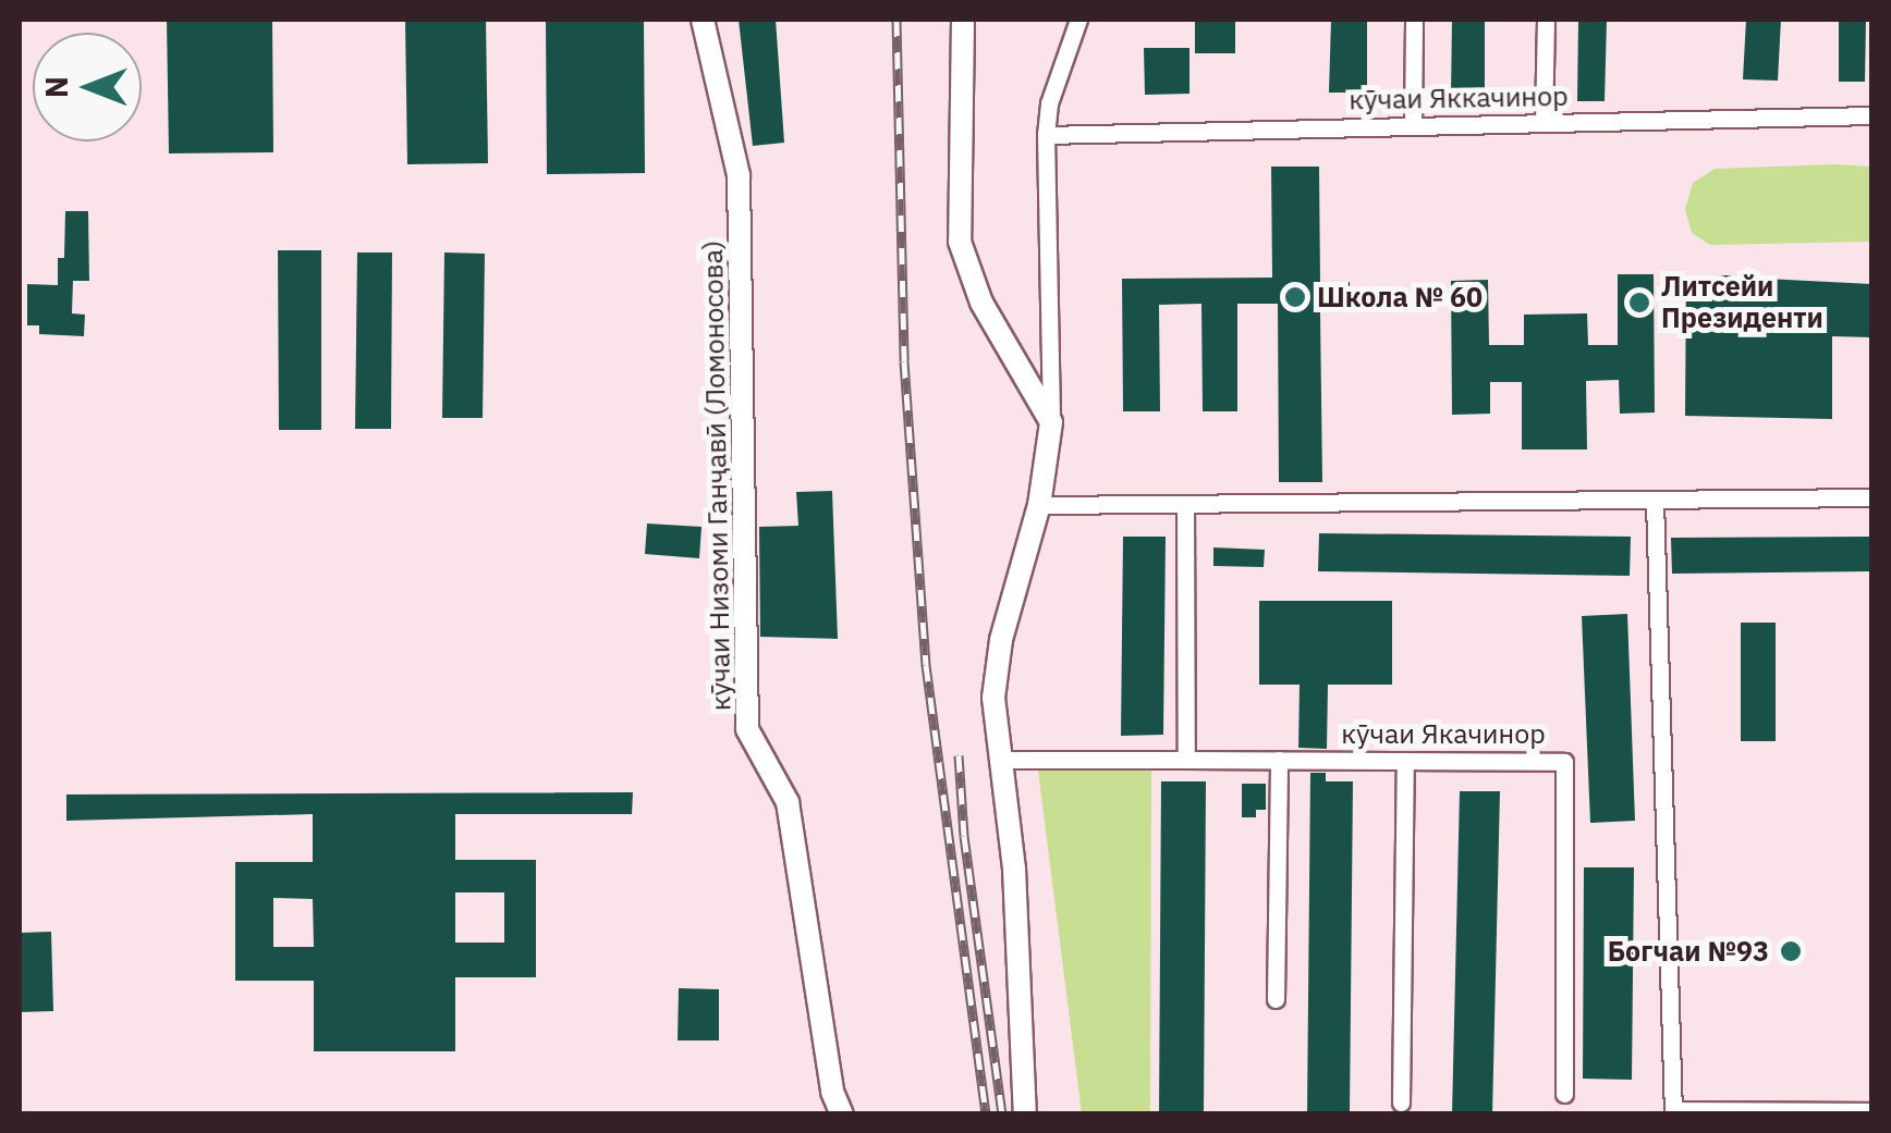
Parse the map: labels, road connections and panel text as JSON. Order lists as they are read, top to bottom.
{
  "streets": {
    "street": ["кӯчаи Яккачинор", "кӯчаи Низоми Ганҷавӣ (Ломоносова)", "кӯчаи Якачинор"]
  },
  "places": ["Школа № 60", "Литсейи Президенти", "Богчаи №93"],
  "north": "left"
}
